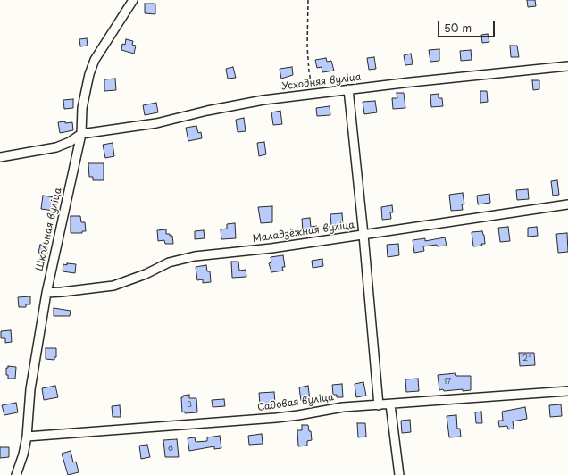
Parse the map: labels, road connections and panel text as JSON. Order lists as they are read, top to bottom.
{
  "streets": {
    "street": [
      "Усходняя вуліца",
      "Школьная вуліца",
      "Маладзёжная вуліца",
      "Садовая вуліца"
    ]
  },
  "crossings": [
    ["Усходняя вуліца", "Школьная вуліца"],
    ["Школьная вуліца", "Маладзёжная вуліца"],
    ["Школьная вуліца", "Садовая вуліца"]
  ],
  "house_numbers": [
    "21",
    "17",
    "3",
    "6"
  ],
  "scale_bar": "50 m"
}
